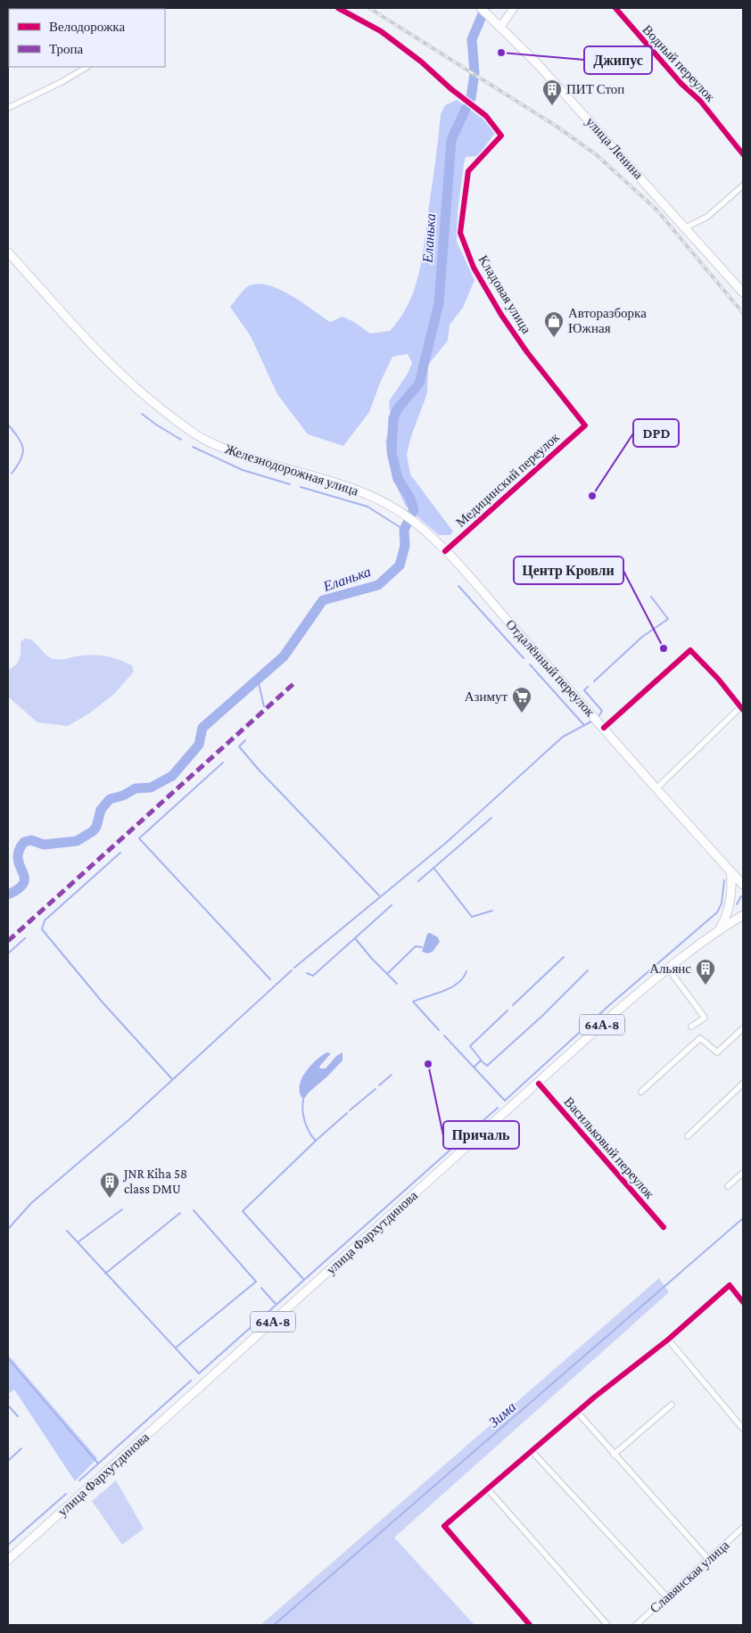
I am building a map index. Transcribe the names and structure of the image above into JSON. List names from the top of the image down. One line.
{"streets":{"main road":["улица Ленина","Железнодорожная улица","Отдалённый переулок","64А-8","улица Фархутдинова"],"street":["Водный переулок","Кладовая улица","Медицинский переулок","Васильковый переулок","Славянская улица"]},"crossings":[["Кладовая улица","Медицинский переулок"],["Железнодорожная улица","Медицинский переулок"],["Железнодорожная улица","Отдалённый переулок"],["Медицинский переулок","Отдалённый переулок"],["Васильковый переулок","улица Фархутдинова"]],"water":["Еланька","Зима"],"places":{"other":["Джипус","DPD","Центр Кровли","Причаль"],"building":["ПИТ Стоп","Альянс","JNR Kiha 58 class DMU"],"shop":["Авторазборка Южная"],"supermarket":["Азимут"]},"legend":["Велодорожка","Тропа"]}
